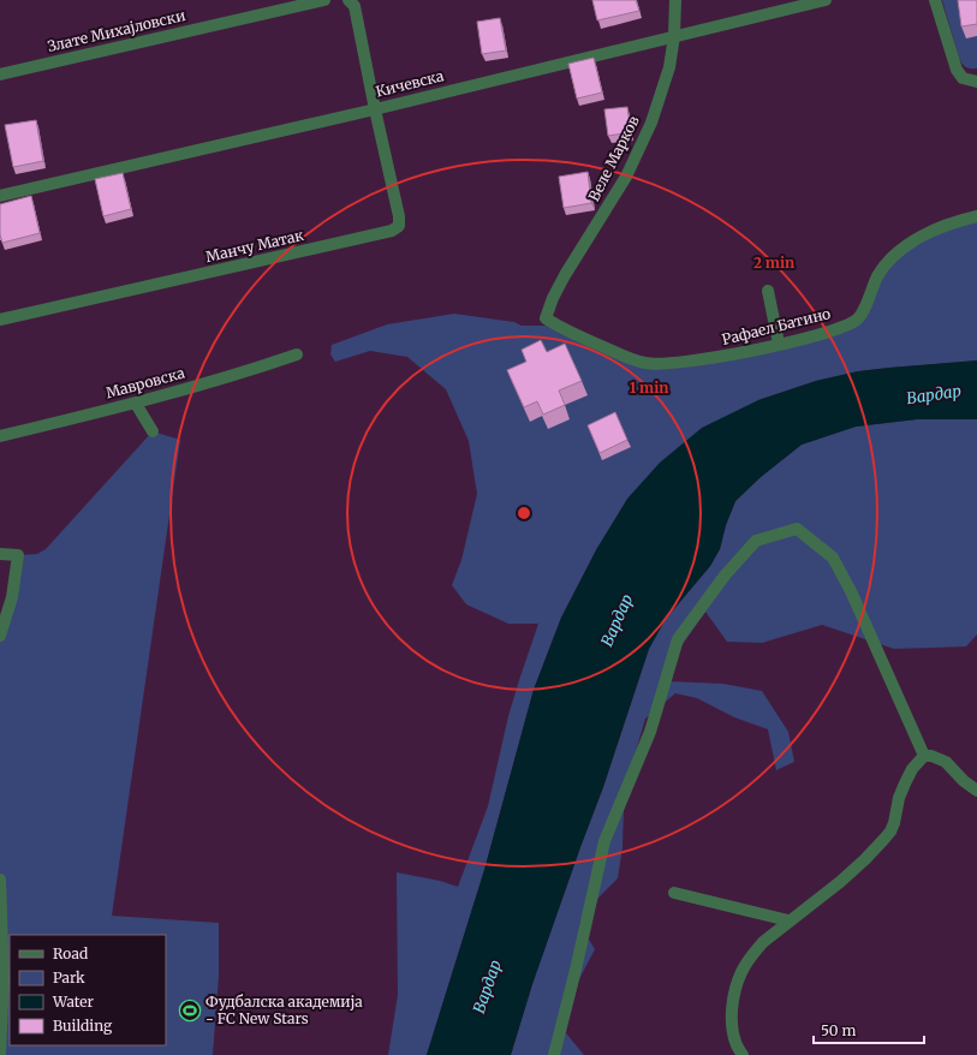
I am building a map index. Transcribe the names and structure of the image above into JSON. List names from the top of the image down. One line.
{"streets":{"street":["Злате Михајловски","Кичевска","Веле Марков","Манчу Матак","Рафаел Батино","Мавровска"]},"crossings":[["Кичевска","Веле Марков"],["Кичевска","Манчу Матак"],["Веле Марков","Рафаел Батино"]],"water":["Вардар"],"places":{"sports":["Фудбалска академија - FC New Stars"]},"legend":["Road","Park","Water","Building"],"scale_bar":"50 m","rings":["2 min","1 min"]}
